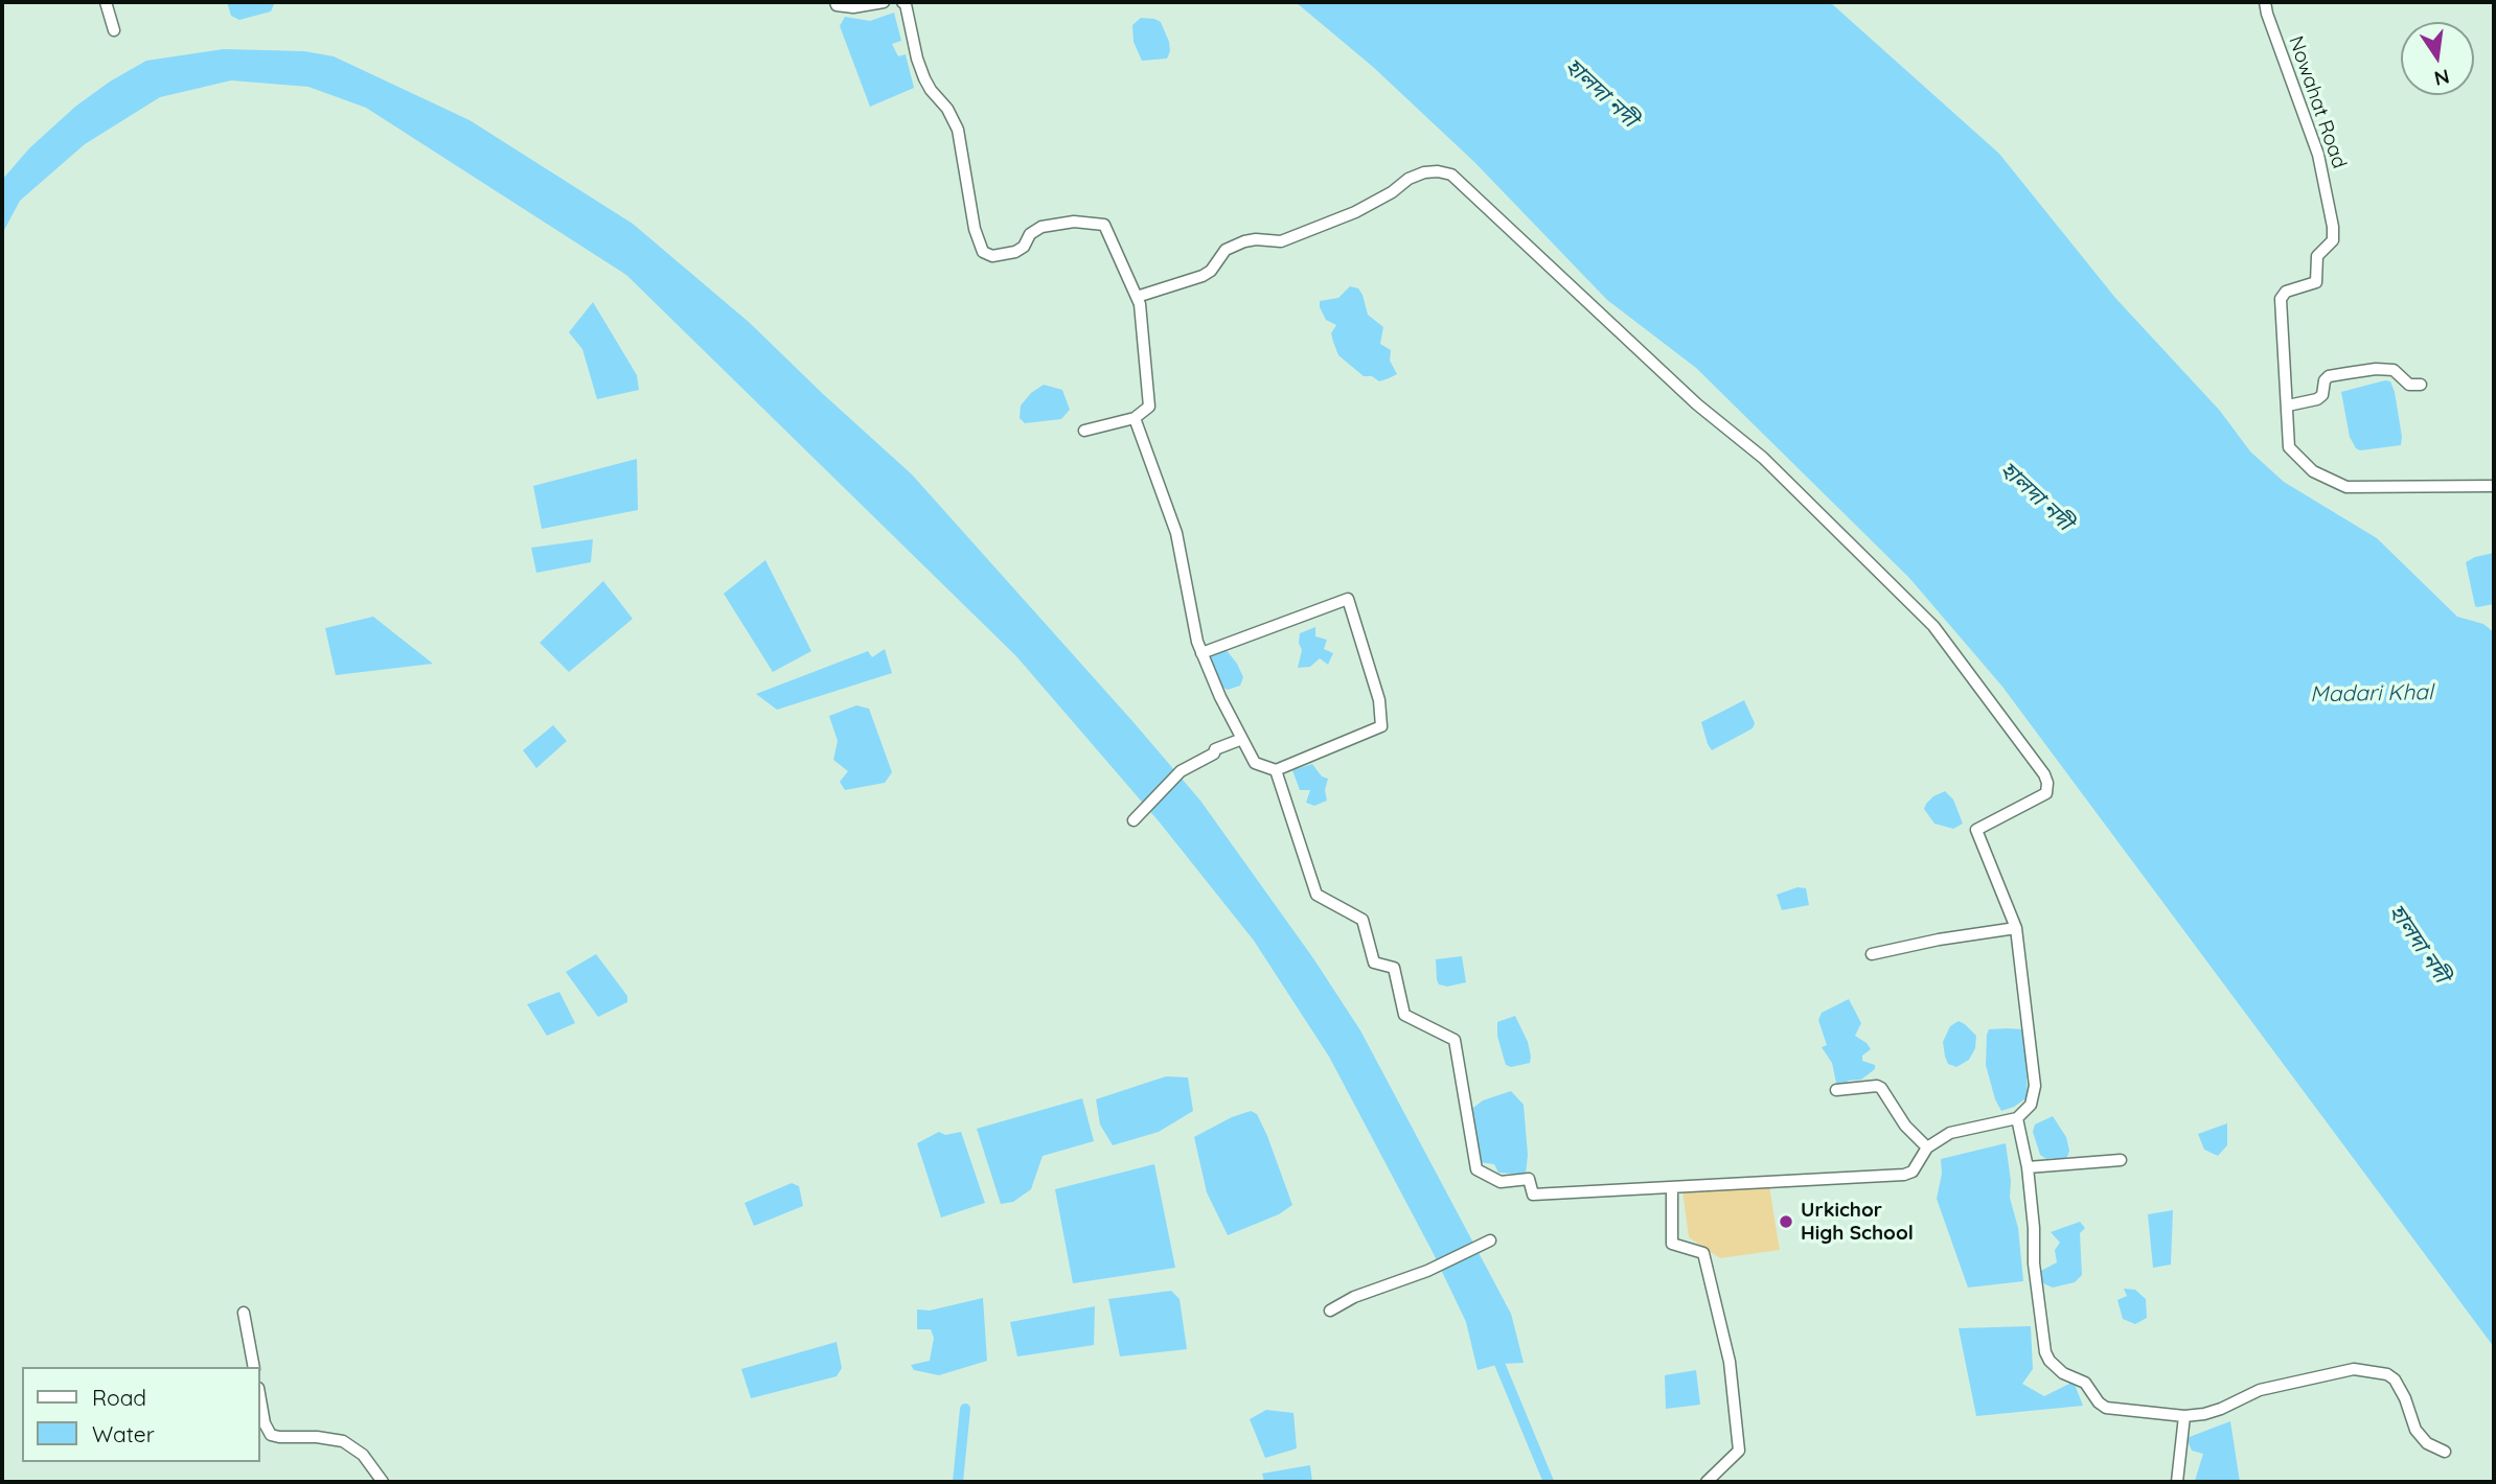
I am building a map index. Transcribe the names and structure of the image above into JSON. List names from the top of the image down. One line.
{"streets":{"street":["Nowahat Road"]},"water":["হালদা নদী","Madari Khal"],"places":["Urkichor High School"],"legend":["Road","Water"],"north":"bottom"}
